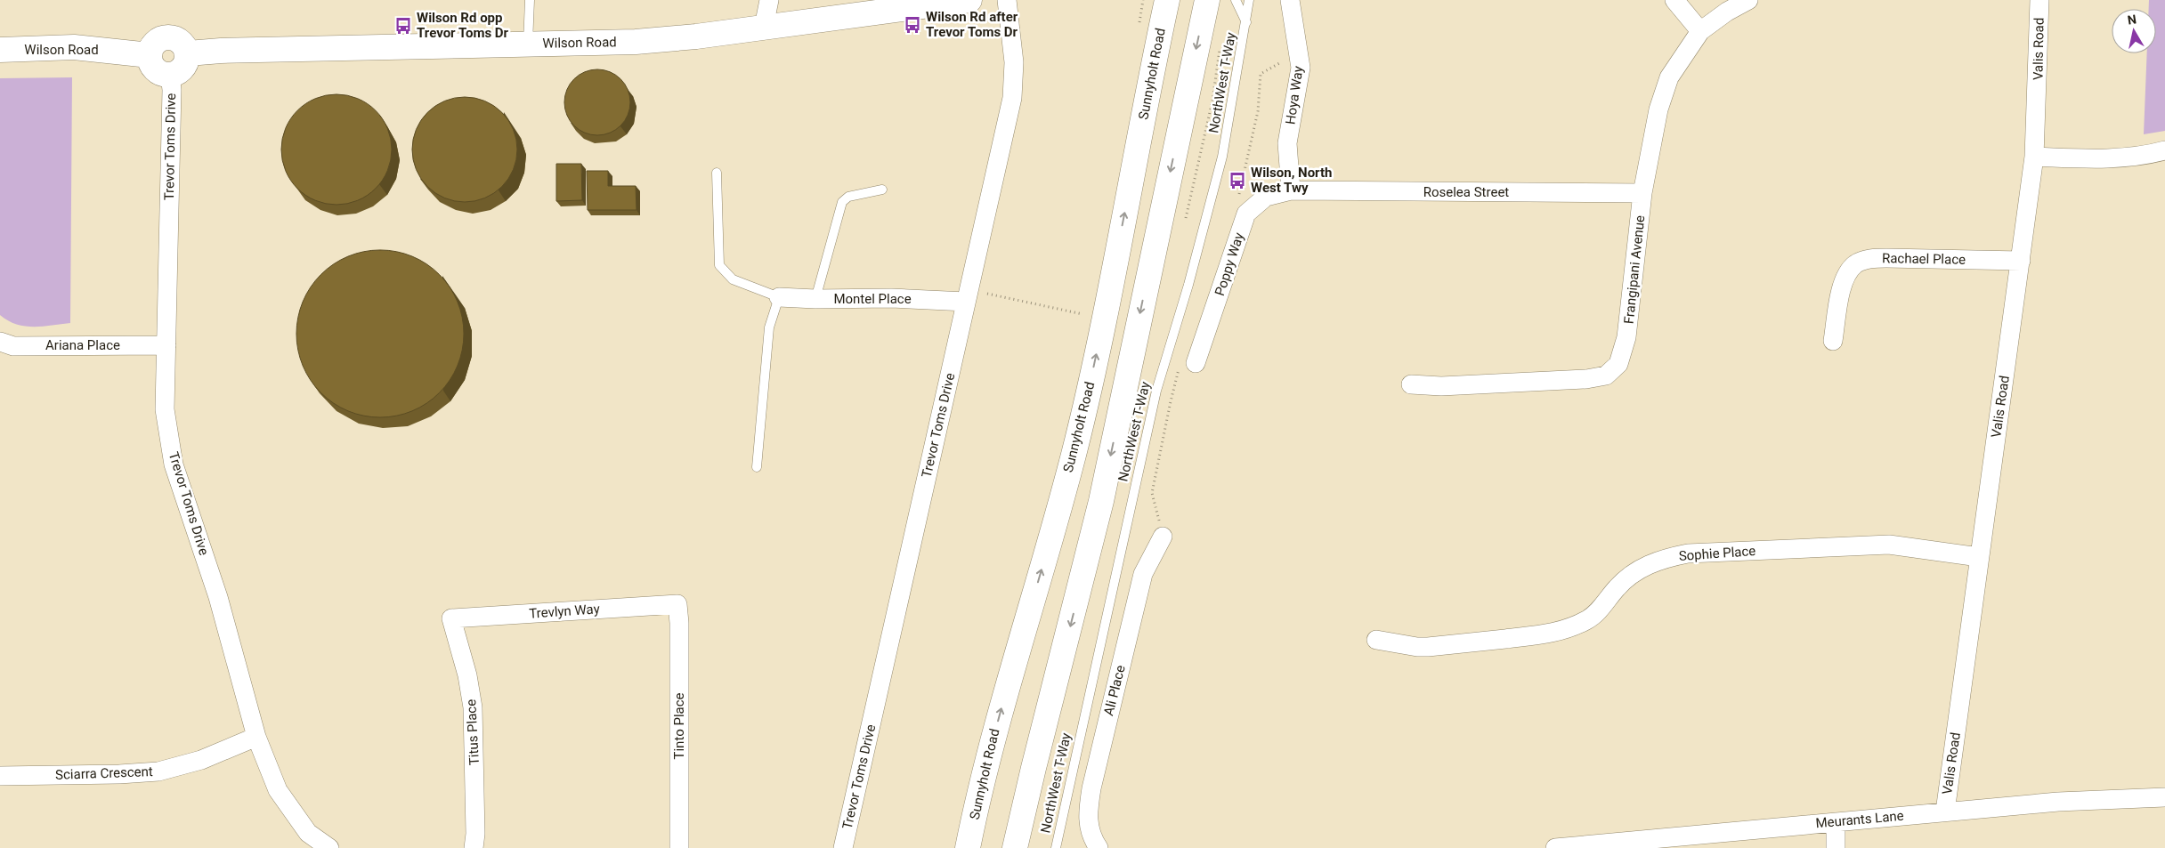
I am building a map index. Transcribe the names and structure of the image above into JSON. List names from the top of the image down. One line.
{"streets":{"main road":["Wilson Road","Sunnyholt Road"],"street":["Valis Road","Hoya Way","Trevor Toms Drive","Roselea Street","Rachael Place","Poppy Way","Frangipani Avenue","Montel Place","Ariana Place","Sophie Place","Trevlyn Way","Ali Place","Tinto Place","Titus Place","Sciarra Crescent","Meurants Lane"],"lane":["NorthWest T-Way"]},"crossings":[["Wilson Road","Trevor Toms Drive"],["Valis Road","Rachael Place"],["Valis Road","Sophie Place"],["Valis Road","Meurants Lane"],["Hoya Way","Roselea Street"],["Hoya Way","Poppy Way"],["Trevor Toms Drive","Montel Place"],["Trevor Toms Drive","Ariana Place"],["Trevor Toms Drive","Sciarra Crescent"],["Roselea Street","Poppy Way"],["Roselea Street","Frangipani Avenue"],["Trevlyn Way","Tinto Place"],["Trevlyn Way","Titus Place"]],"places":{"bus stop":["Wilson Rd after Trevor Toms Dr","Wilson Rd opp Trevor Toms Dr","Wilson, North West Twy"]},"north":"top"}
